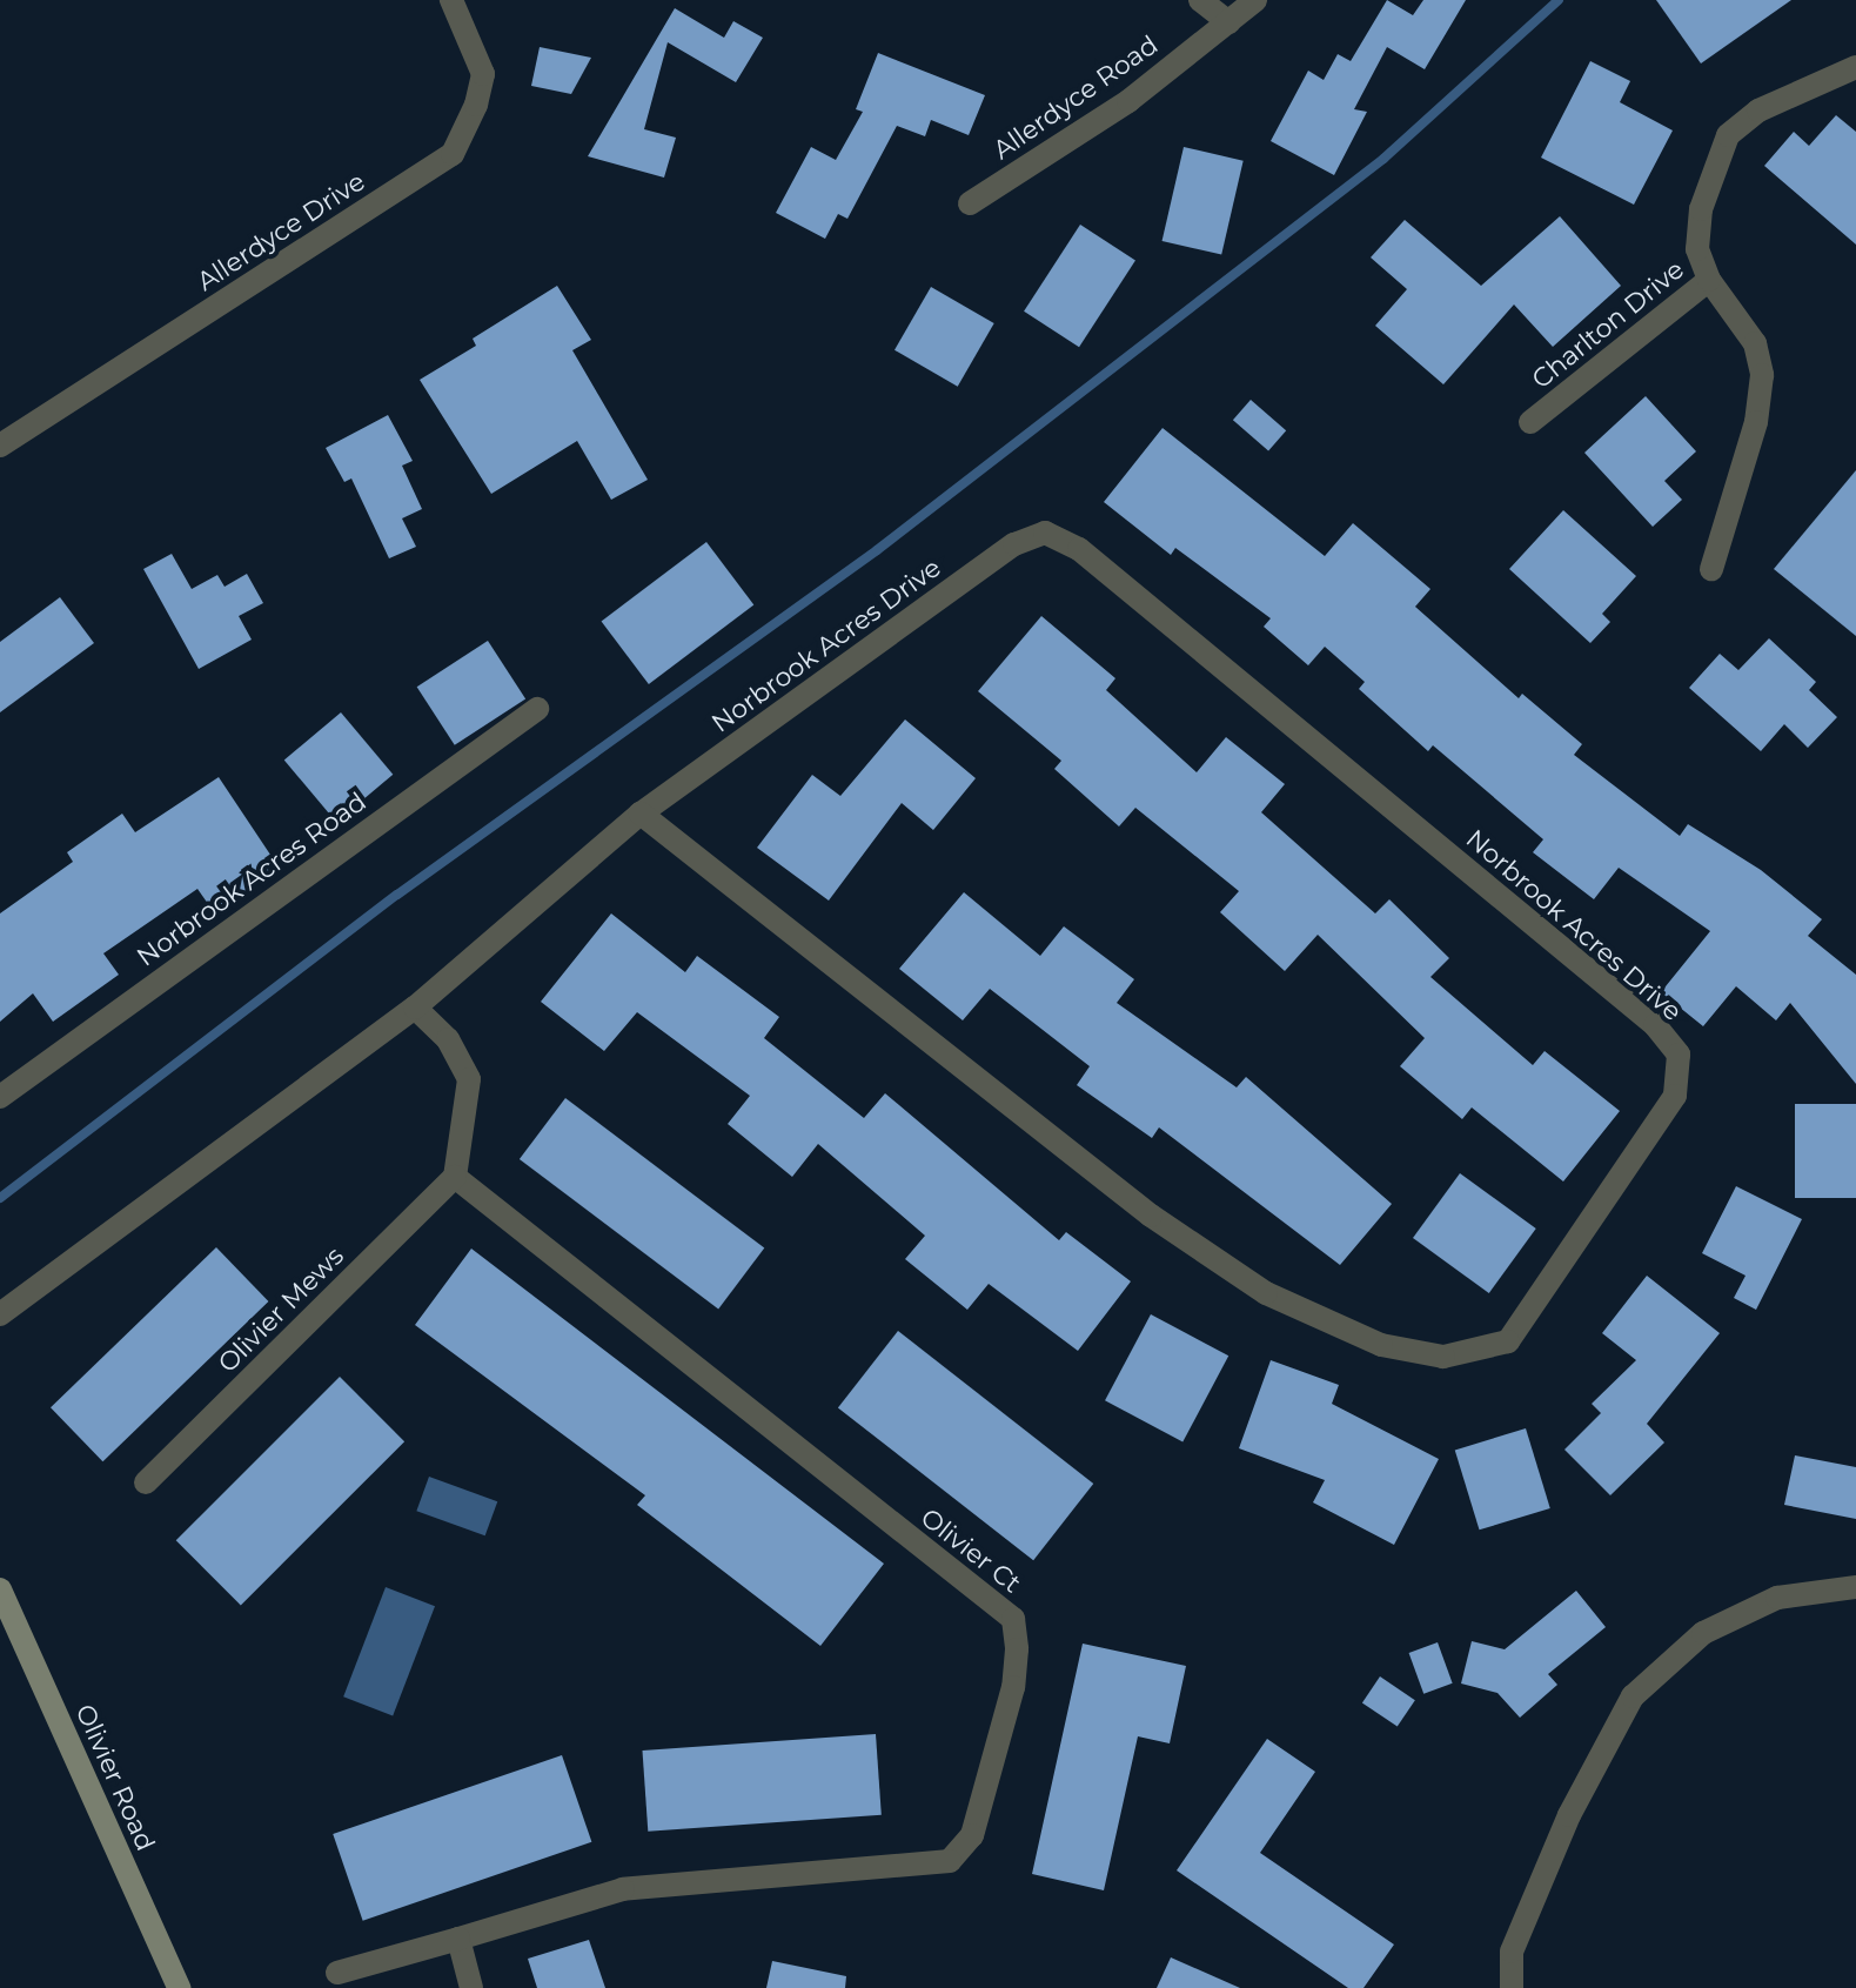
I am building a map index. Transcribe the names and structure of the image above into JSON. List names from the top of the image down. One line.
{"streets":{"main road":["Olivier Road"],"street":["Allerdyce Road","Allerdyce Drive","Charlton Drive","Norbrook Acres Drive","Norbrook Acres Road","Olivier Mews","Olivier Ct"]},"crossings":[["Olivier Mews","Olivier Ct"]]}
